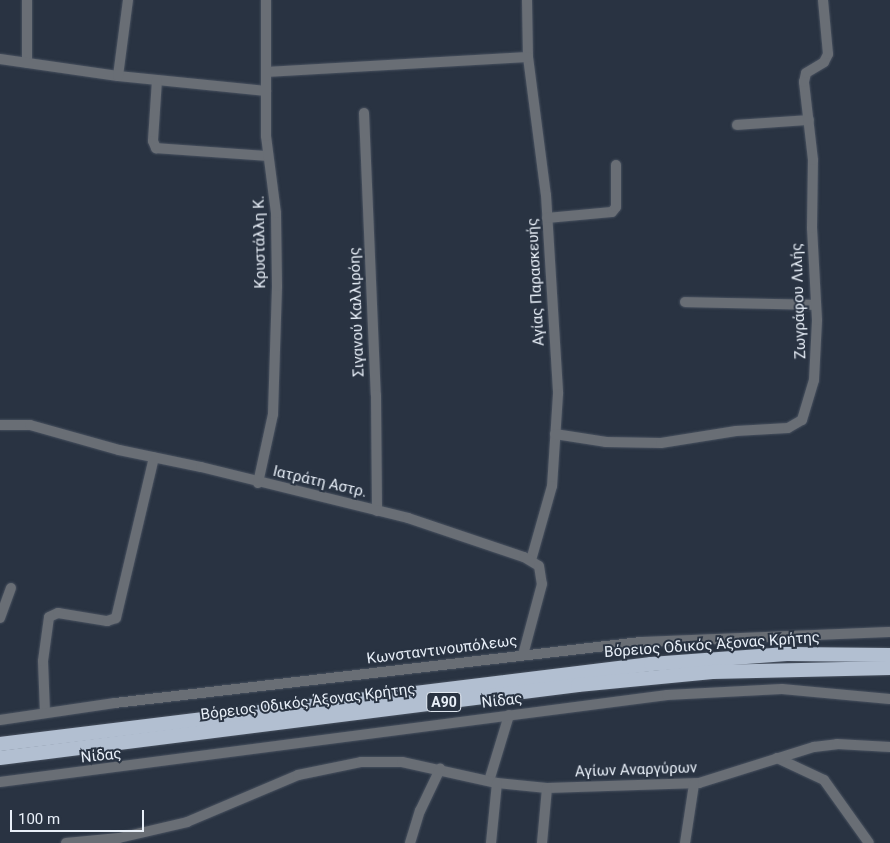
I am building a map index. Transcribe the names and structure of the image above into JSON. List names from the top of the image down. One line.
{"streets":{"highway":["Βόρειος Οδικός Άξονας Κρήτης","Α90"],"street":["Κρυστάλλη Κ.","Αγίας Παρασκευής","Ζωγράφου Λιλής","Σιγανού Καλλιρόης","Ιατράτη Αστρ.","Κωνσταντινουπόλεως","Νίδας","Αγίων Αναργύρων"]},"crossings":[["Κρυστάλλη Κ.","Ιατράτη Αστρ."],["Αγίας Παρασκευής","Ζωγράφου Λιλής"],["Αγίας Παρασκευής","Ιατράτη Αστρ."],["Σιγανού Καλλιρόης","Ιατράτη Αστρ."]],"scale_bar":"100 m"}
